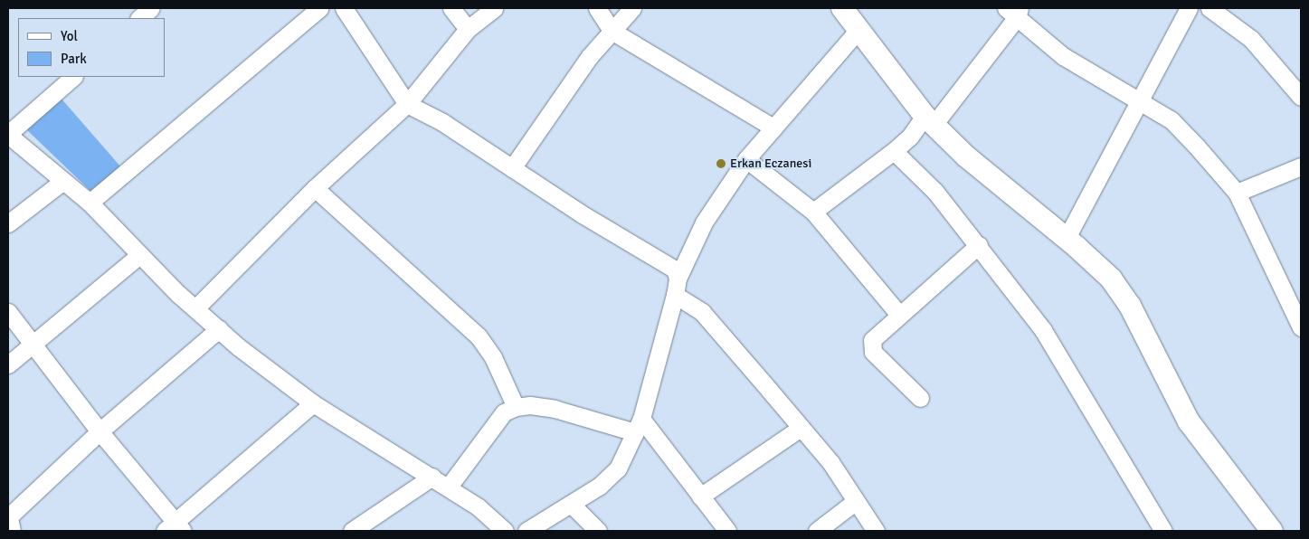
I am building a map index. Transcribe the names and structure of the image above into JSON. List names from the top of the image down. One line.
{"places":["Erkan Eczanesi"],"legend":["Yol","Park"]}
